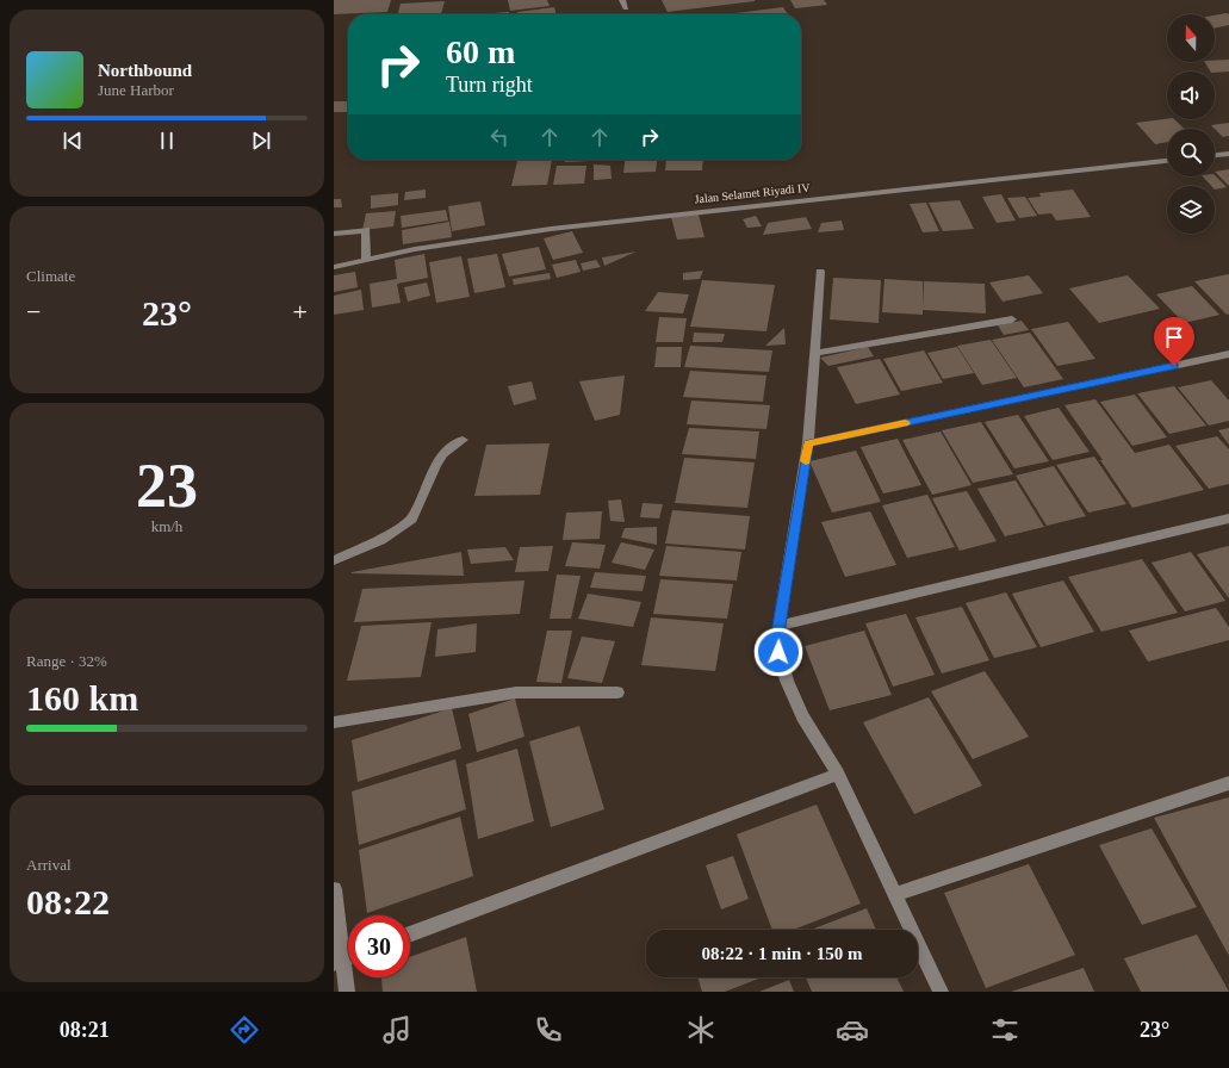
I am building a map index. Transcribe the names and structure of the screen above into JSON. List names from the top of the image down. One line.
{"streets":{"street":["Jalan Selamet Riyadi IV"]},"north":"top","page":{"turn":["60 m","Turn right"],"song":["Northbound","June Harbor"],"tile":["Climate",["23","km/h"],["Range · 32%","160 km"],["Arrival","08:22"]],"heat":["−","23°","+"],"limit":"30","trip":"08:22 · 1 min · 150 m","tabs":["08:21","23°"]}}
